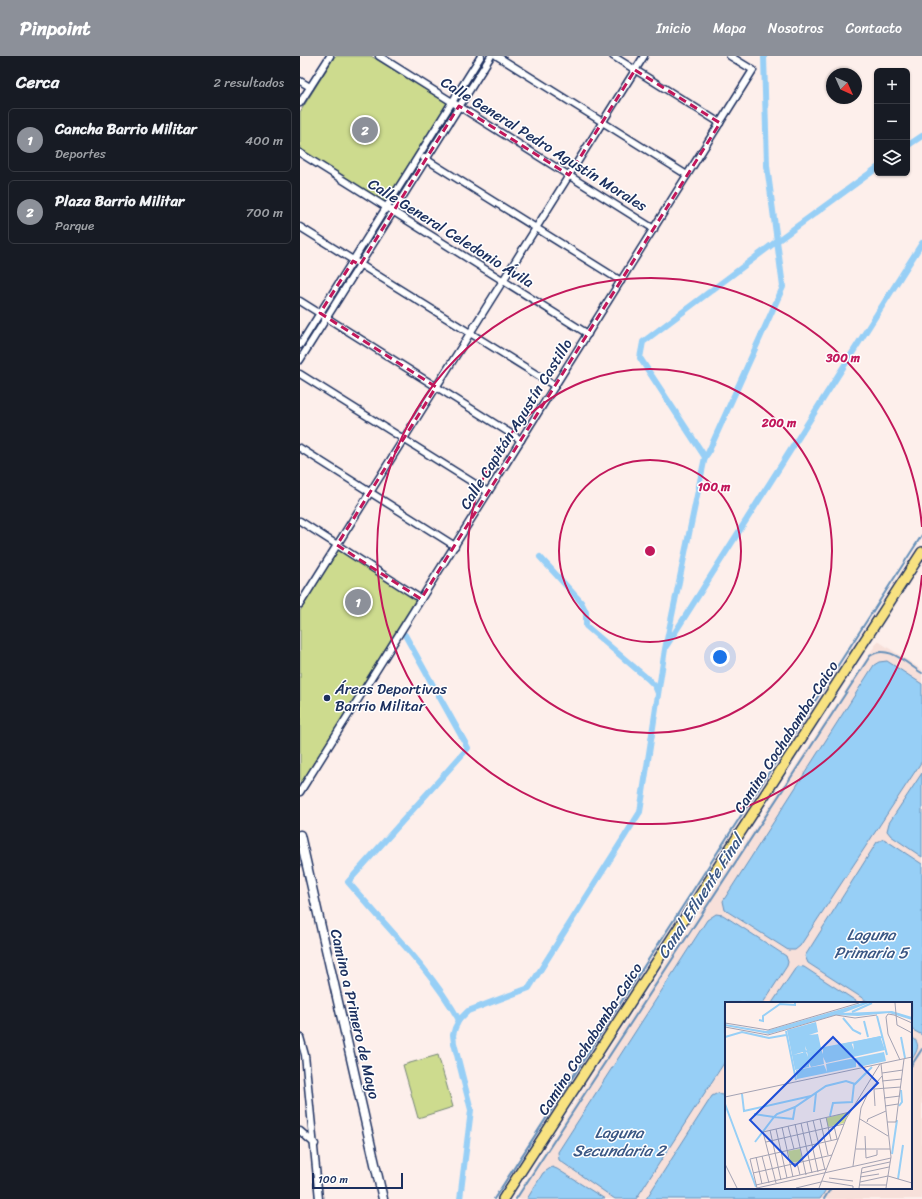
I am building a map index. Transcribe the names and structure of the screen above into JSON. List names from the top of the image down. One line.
{"streets":{"main road":["Camino Cochabamba-Caico","Camino a Primero de Mayo"],"street":["Calle General Pedro Agustín Morales","Calle General Celedonio Ávila","Calle Capitán Agustín Castillo"]},"crossings":[["Calle General Pedro Agustín Morales","Calle Capitán Agustín Castillo"],["Calle General Celedonio Ávila","Calle Capitán Agustín Castillo"]],"water":["Canal Efluente Final","Laguna Primaria 5","Laguna Secundaria 2"],"places":["Áreas Deportivas Barrio Militar"],"scale_bar":"100 m","north":"bottom right","page":{"header":"Pinpoint","nav":["Inicio","Mapa","Nosotros","Contacto"],"heading":["Cerca","2 resultados"],"map_buttons":["+","−"],"list":[{"mark":"1","name":"Cancha Barrio Militar","note":"Deportes","value":"400 m"},{"mark":"2","name":"Plaza Barrio Militar","note":"Parque","value":"700 m"}],"pins":["2","1"],"scale":"100 m"},"rings":["300 m","200 m","100 m"]}
